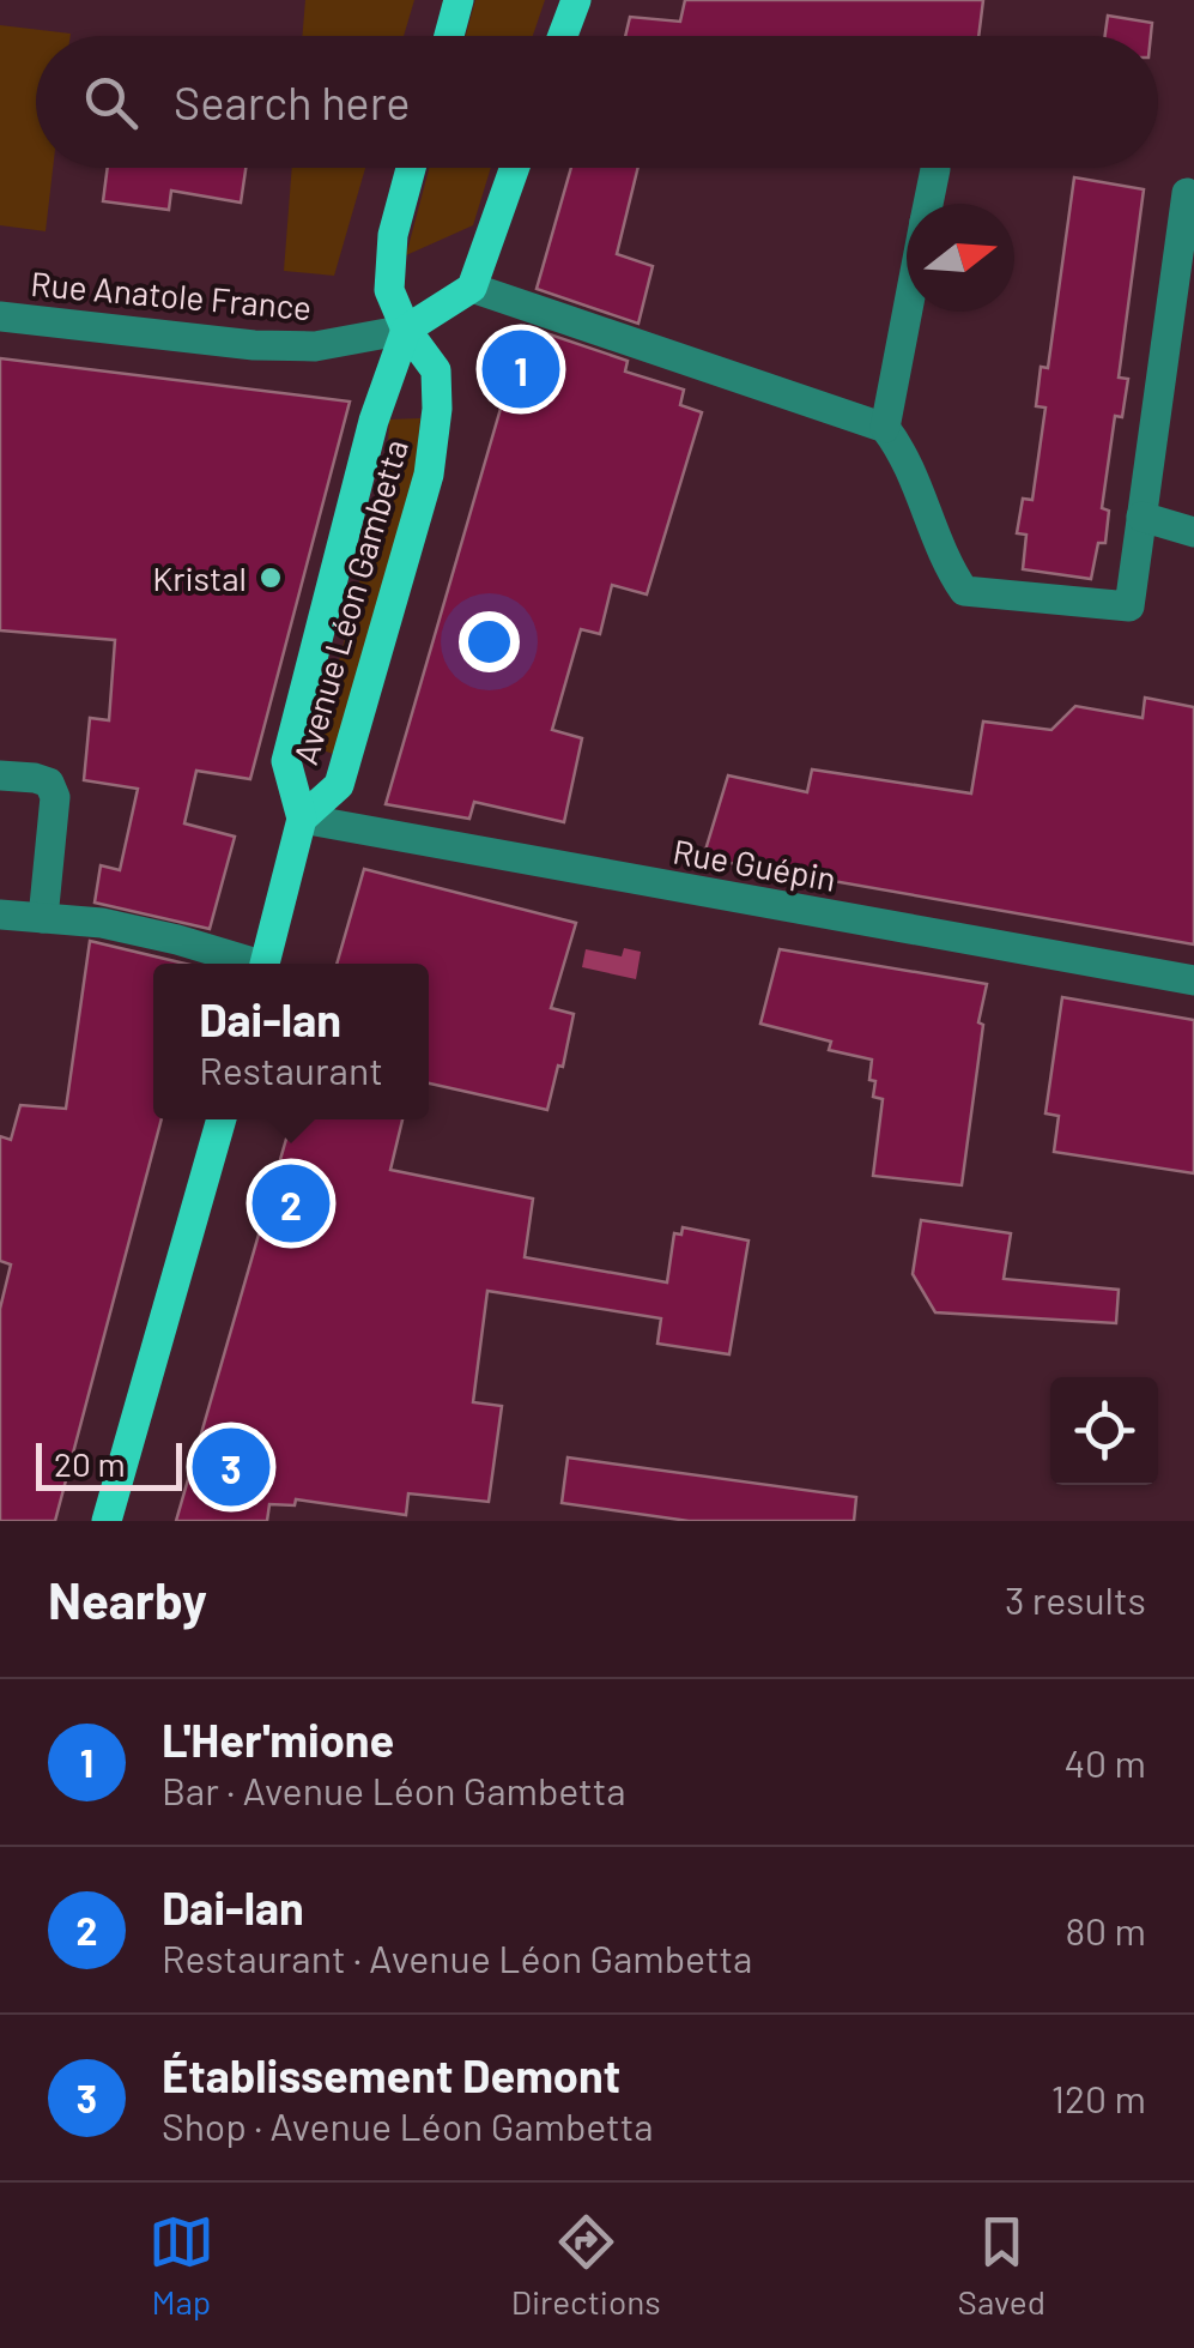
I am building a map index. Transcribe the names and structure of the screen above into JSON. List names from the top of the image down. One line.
{"streets":{"main road":["Avenue Léon Gambetta"],"street":["Rue Anatole France","Rue Guépin"]},"crossings":[["Rue Anatole France","Avenue Léon Gambetta"],["Avenue Léon Gambetta","Rue Guépin"]],"places":["Kristal"],"scale_bar":"20 m","north":"right","page":{"search":"Search here","pins":["1","2","3"],"popup":["Dai-lan","Restaurant"],"scale":"20 m","heading":["Nearby","3 results"],"list":[{"mark":"1","name":"L'Her'mione","note":"Bar · Avenue Léon Gambetta","value":"40 m"},{"mark":"2","name":"Dai-lan","note":"Restaurant · Avenue Léon Gambetta","value":"80 m"},{"mark":"3","name":"Établissement Demont","note":"Shop · Avenue Léon Gambetta","value":"120 m"}],"nav":["Map","Directions","Saved"]}}
